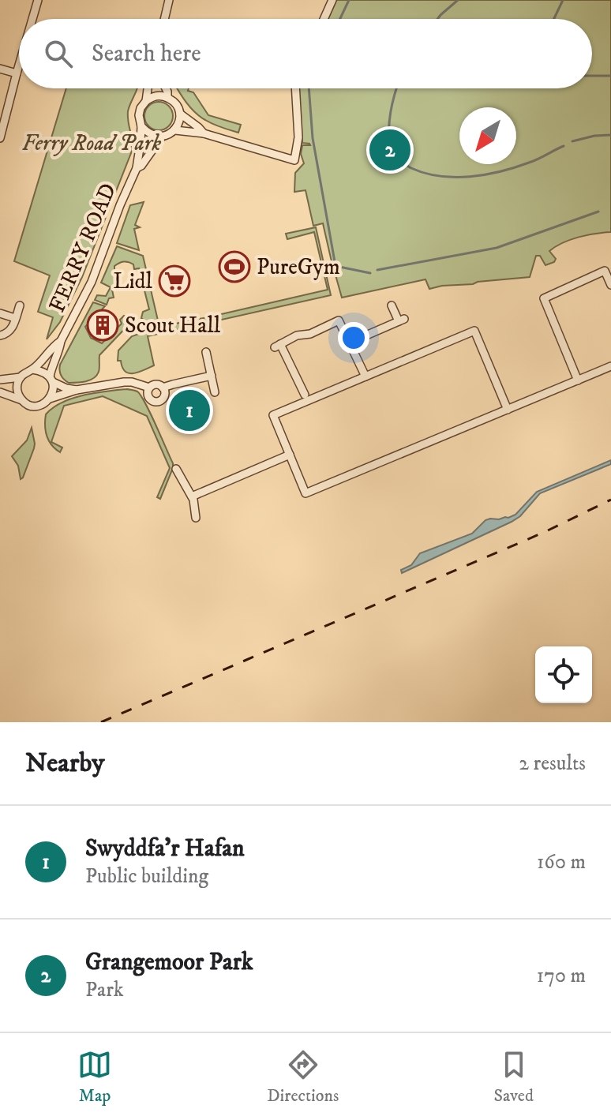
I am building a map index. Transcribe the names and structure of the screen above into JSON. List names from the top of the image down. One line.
{"streets":{"street":["FERRY ROAD"]},"parks":["Ferry Road Park"],"places":{"sports":["PureGym"],"supermarket":["Lidl"],"building":["Scout Hall"]},"north":"bottom left","page":{"search":"Search here","pins":["2","1"],"heading":["Nearby","2 results"],"list":[{"mark":"1","name":"Swyddfa’r Hafan","note":"Public building","value":"160 m"},{"mark":"2","name":"Grangemoor Park","note":"Park","value":"170 m"}],"nav":["Map","Directions","Saved"]}}
